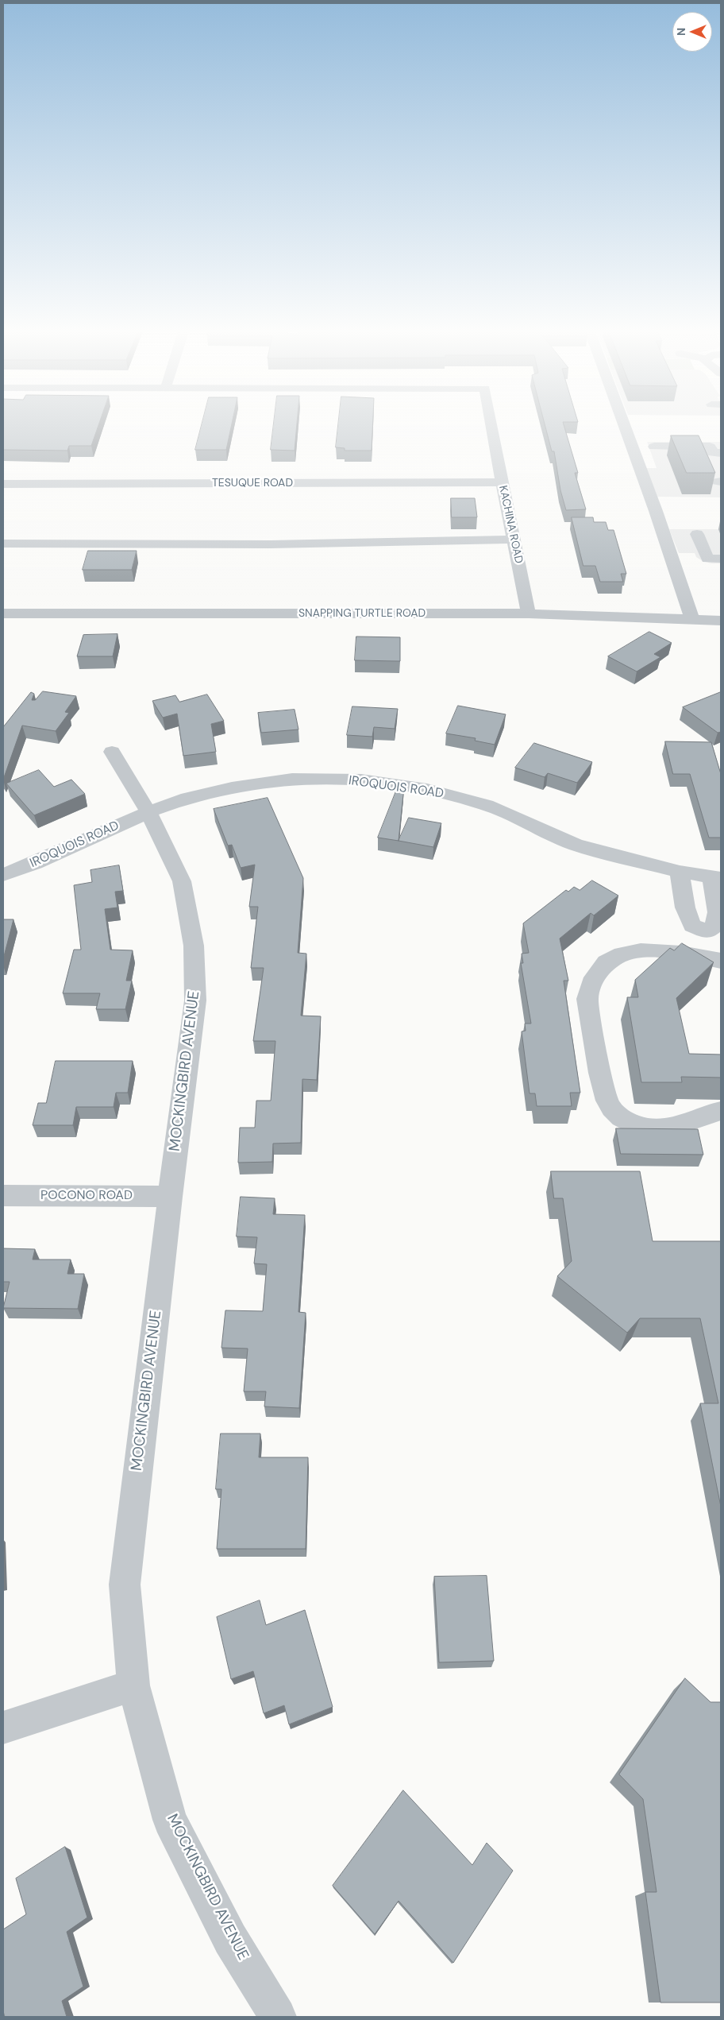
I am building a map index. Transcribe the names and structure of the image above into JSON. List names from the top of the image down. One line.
{"streets":{"street":["TESUQUE ROAD","KACHINA ROAD","SNAPPING TURTLE ROAD","IROQUOIS ROAD","MOCKINGBIRD AVENUE","POCONO ROAD"]},"crossings":[["TESUQUE ROAD","KACHINA ROAD"],["KACHINA ROAD","SNAPPING TURTLE ROAD"],["IROQUOIS ROAD","MOCKINGBIRD AVENUE"],["MOCKINGBIRD AVENUE","POCONO ROAD"]],"north":"left"}
